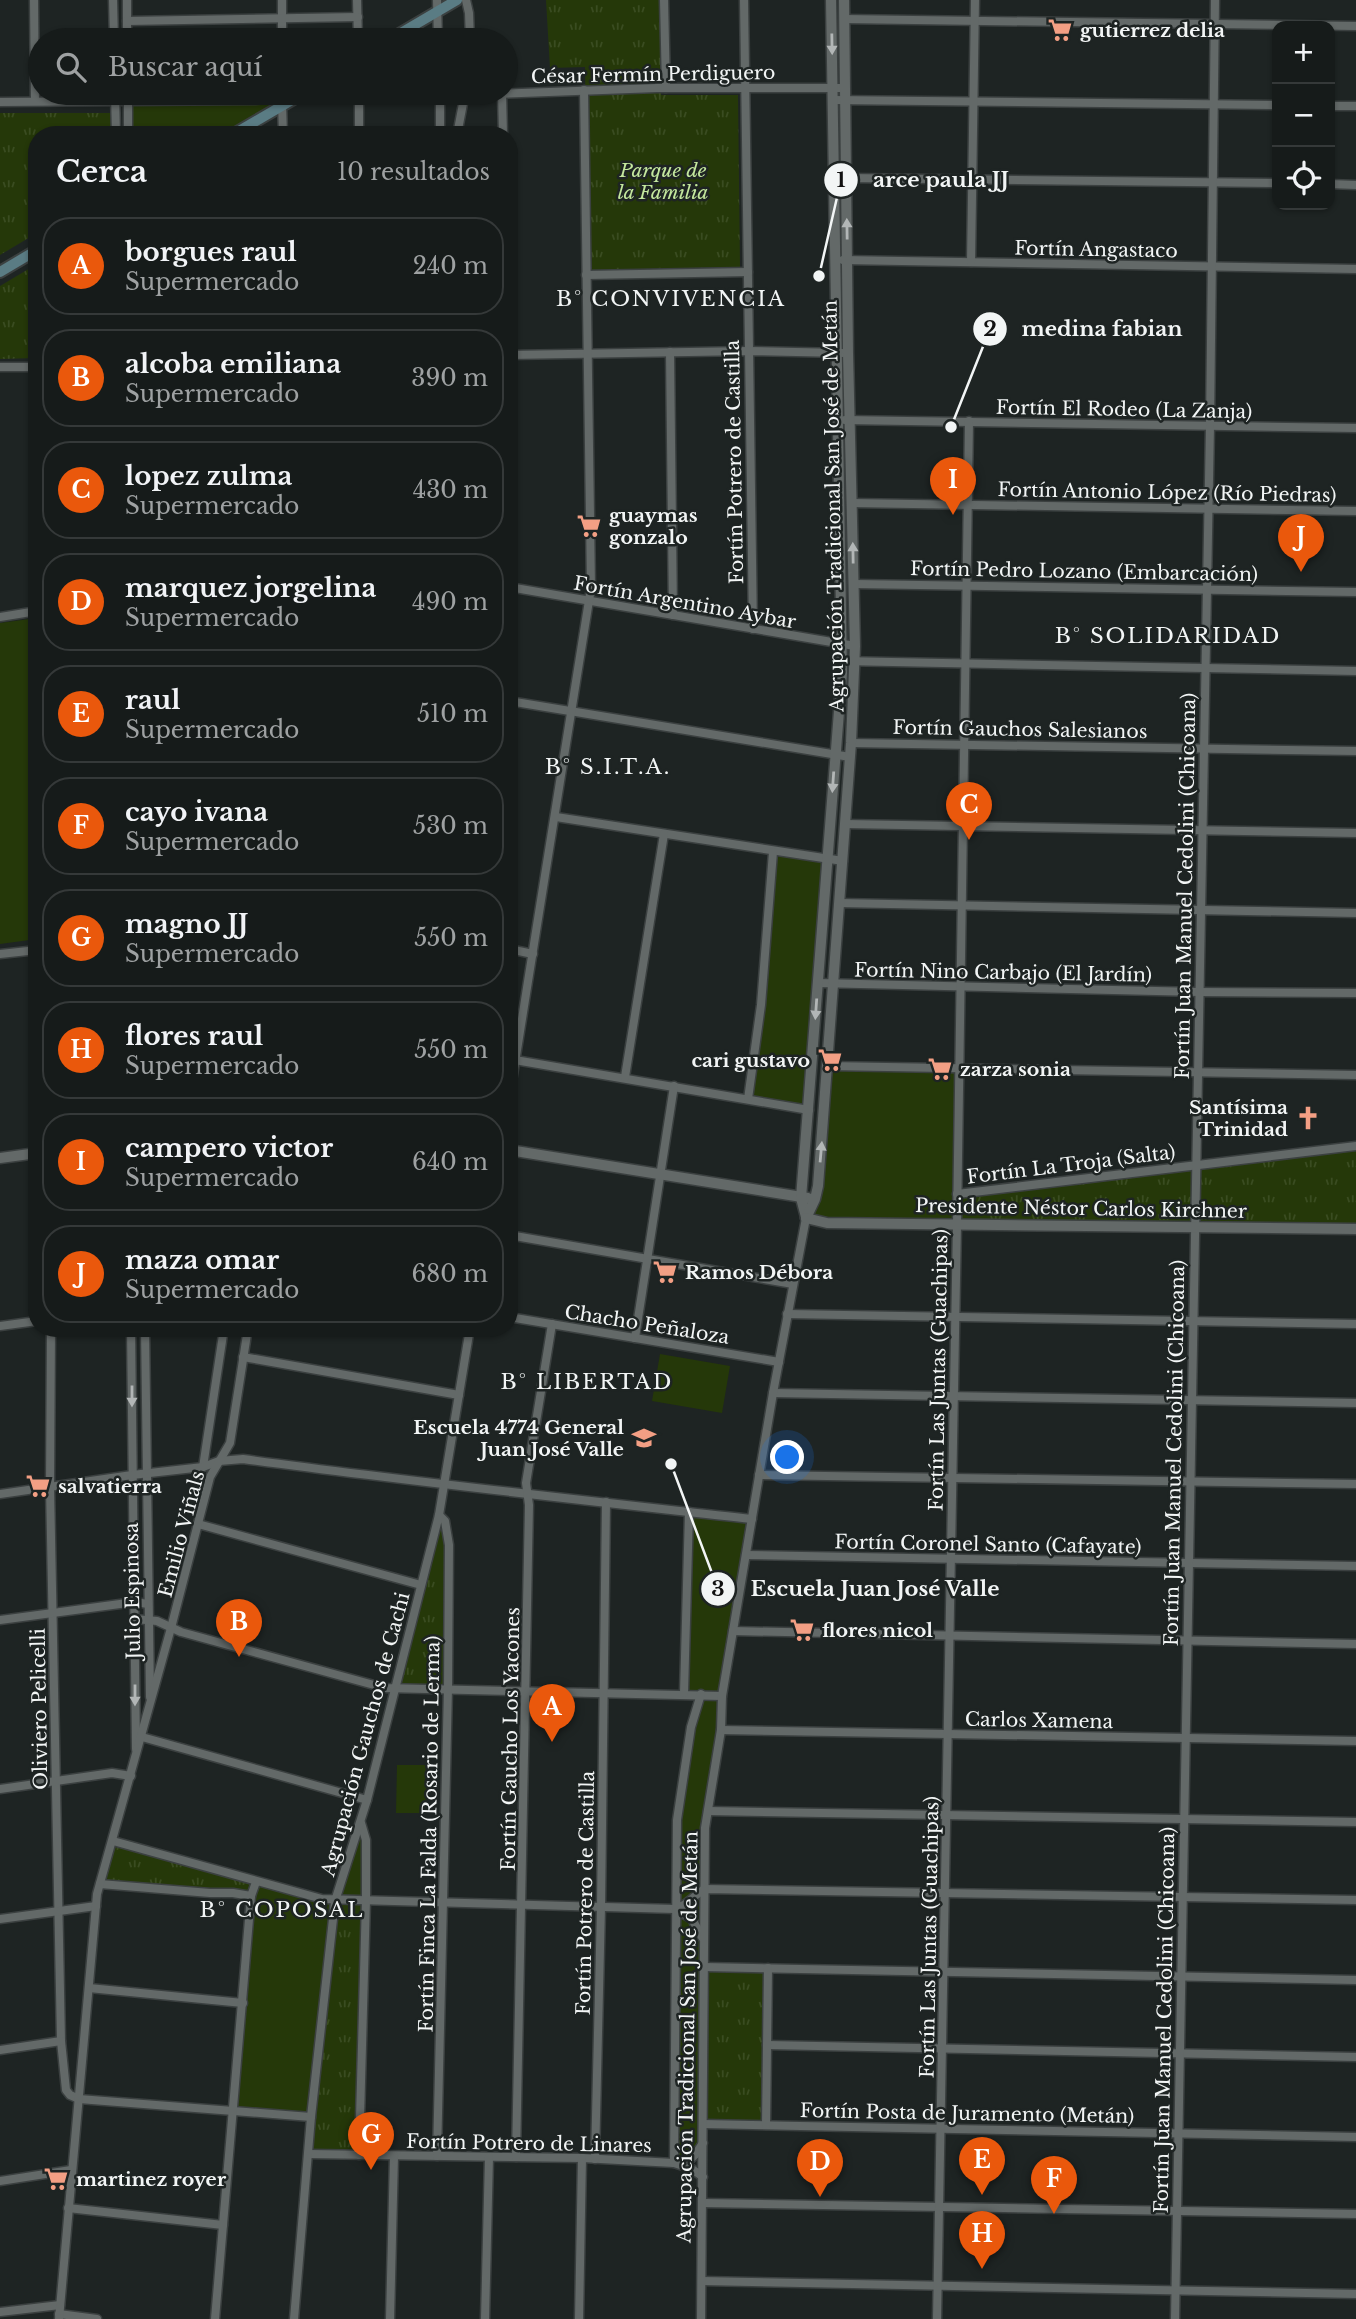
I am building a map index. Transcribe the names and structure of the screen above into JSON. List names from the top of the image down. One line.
{"streets":{"street":["César Fermín Perdiguero","Fortín Angastaco","Fortín El Rodeo (La Zanja)","Fortín Potrero de Castilla","Fortín Antonio López (Río Piedras)","Agrupación Tradicional San José de Metán","Fortín Pedro Lozano (Embarcación)","Fortín Argentino Aybar","Fortín Gauchos Salesianos","Fortín Juan Manuel Cedolini (Chicoana)","Fortín Nino Carbajo (El Jardín)","Fortín La Troja (Salta)","Presidente Néstor Carlos Kirchner","Chacho Peñaloza","Fortín Las Juntas (Guachipas)","Emilio Viñals","Fortín Coronel Santo (Cafayate)","Julio Espinosa","Oliviero Pelicelli","Carlos Xamena","Agrupación Gauchos de Cachi","Fortín Gaucho Los Yacones","Fortín Finca La Falda (Rosario de Lerma)","Fortín Posta de Juramento (Metán)","Fortín Potrero de Linares"]},"crossings":[["César Fermín Perdiguero","Fortín Potrero de Castilla"],["César Fermín Perdiguero","Agrupación Tradicional San José de Metán"],["Fortín Angastaco","Agrupación Tradicional San José de Metán"],["Fortín Angastaco","Fortín Juan Manuel Cedolini (Chicoana)"],["Fortín El Rodeo (La Zanja)","Agrupación Tradicional San José de Metán"],["Fortín El Rodeo (La Zanja)","Fortín Juan Manuel Cedolini (Chicoana)"],["Fortín El Rodeo (La Zanja)","Fortín Las Juntas (Guachipas)"],["Fortín Potrero de Castilla","Fortín Argentino Aybar"],["Fortín Potrero de Castilla","Fortín Potrero de Linares"],["Fortín Antonio López (Río Piedras)","Agrupación Tradicional San José de Metán"],["Fortín Antonio López (Río Piedras)","Fortín Juan Manuel Cedolini (Chicoana)"],["Fortín Antonio López (Río Piedras)","Fortín Las Juntas (Guachipas)"],["Agrupación Tradicional San José de Metán","Fortín Pedro Lozano (Embarcación)"],["Agrupación Tradicional San José de Metán","Fortín Argentino Aybar"],["Agrupación Tradicional San José de Metán","Fortín Gauchos Salesianos"],["Agrupación Tradicional San José de Metán","Fortín Nino Carbajo (El Jardín)"],["Agrupación Tradicional San José de Metán","Presidente Néstor Carlos Kirchner"],["Agrupación Tradicional San José de Metán","Chacho Peñaloza"],["Agrupación Tradicional San José de Metán","Fortín Coronel Santo (Cafayate)"],["Agrupación Tradicional San José de Metán","Carlos Xamena"],["Agrupación Tradicional San José de Metán","Fortín Posta de Juramento (Metán)"],["Agrupación Tradicional San José de Metán","Fortín Potrero de Linares"],["Fortín Pedro Lozano (Embarcación)","Fortín Juan Manuel Cedolini (Chicoana)"],["Fortín Pedro Lozano (Embarcación)","Fortín Las Juntas (Guachipas)"],["Fortín Gauchos Salesianos","Fortín Juan Manuel Cedolini (Chicoana)"],["Fortín Gauchos Salesianos","Fortín Las Juntas (Guachipas)"],["Fortín Juan Manuel Cedolini (Chicoana)","Fortín Nino Carbajo (El Jardín)"],["Fortín Juan Manuel Cedolini (Chicoana)","Fortín La Troja (Salta)"],["Fortín Juan Manuel Cedolini (Chicoana)","Presidente Néstor Carlos Kirchner"],["Fortín Juan Manuel Cedolini (Chicoana)","Fortín Coronel Santo (Cafayate)"],["Fortín Juan Manuel Cedolini (Chicoana)","Carlos Xamena"],["Fortín Juan Manuel Cedolini (Chicoana)","Fortín Posta de Juramento (Metán)"],["Fortín Nino Carbajo (El Jardín)","Fortín Las Juntas (Guachipas)"],["Fortín La Troja (Salta)","Fortín Las Juntas (Guachipas)"],["Presidente Néstor Carlos Kirchner","Fortín Las Juntas (Guachipas)"],["Chacho Peñaloza","Fortín Gaucho Los Yacones"],["Fortín Las Juntas (Guachipas)","Fortín Coronel Santo (Cafayate)"],["Fortín Las Juntas (Guachipas)","Carlos Xamena"],["Fortín Las Juntas (Guachipas)","Fortín Posta de Juramento (Metán)"],["Emilio Viñals","Julio Espinosa"],["Agrupación Gauchos de Cachi","Fortín Finca La Falda (Rosario de Lerma)"],["Agrupación Gauchos de Cachi","Fortín Potrero de Linares"],["Fortín Gaucho Los Yacones","Fortín Potrero de Linares"],["Fortín Finca La Falda (Rosario de Lerma)","Fortín Potrero de Linares"]],"districts":["B° CONVIVENCIA","B° SOLIDARIDAD","B° S.I.T.A.","B° LIBERTAD","B° COPOSAL"],"parks":["Parque de la Familia"],"places":{"supermarket":["gutierrez delia","guaymas gonzalo","cari gustavo","zarza sonia","Ramos Débora","salvatierra","flores nicol","martinez royer"],"other":["arce paula JJ","medina fabian","Escuela Juan José Valle"],"church":["Santísima Trinidad"],"school or university":["Escuela 4774 General Juan José Valle"]},"page":{"map_buttons":["+","−"],"search":"Buscar aquí","heading":["Cerca","10 resultados"],"list":[{"mark":"A","name":"borgues raul","note":"Supermercado","value":"240 m"},{"mark":"B","name":"alcoba emiliana","note":"Supermercado","value":"390 m"},{"mark":"C","name":"lopez zulma","note":"Supermercado","value":"430 m"},{"mark":"D","name":"marquez jorgelina","note":"Supermercado","value":"490 m"},{"mark":"E","name":"raul","note":"Supermercado","value":"510 m"},{"mark":"F","name":"cayo ivana","note":"Supermercado","value":"530 m"},{"mark":"G","name":"magno JJ","note":"Supermercado","value":"550 m"},{"mark":"H","name":"flores raul","note":"Supermercado","value":"550 m"},{"mark":"I","name":"campero victor","note":"Supermercado","value":"640 m"},{"mark":"J","name":"maza omar","note":"Supermercado","value":"680 m"}],"pins":["I","J","C","B","A","G","E","D","F","H"]}}
